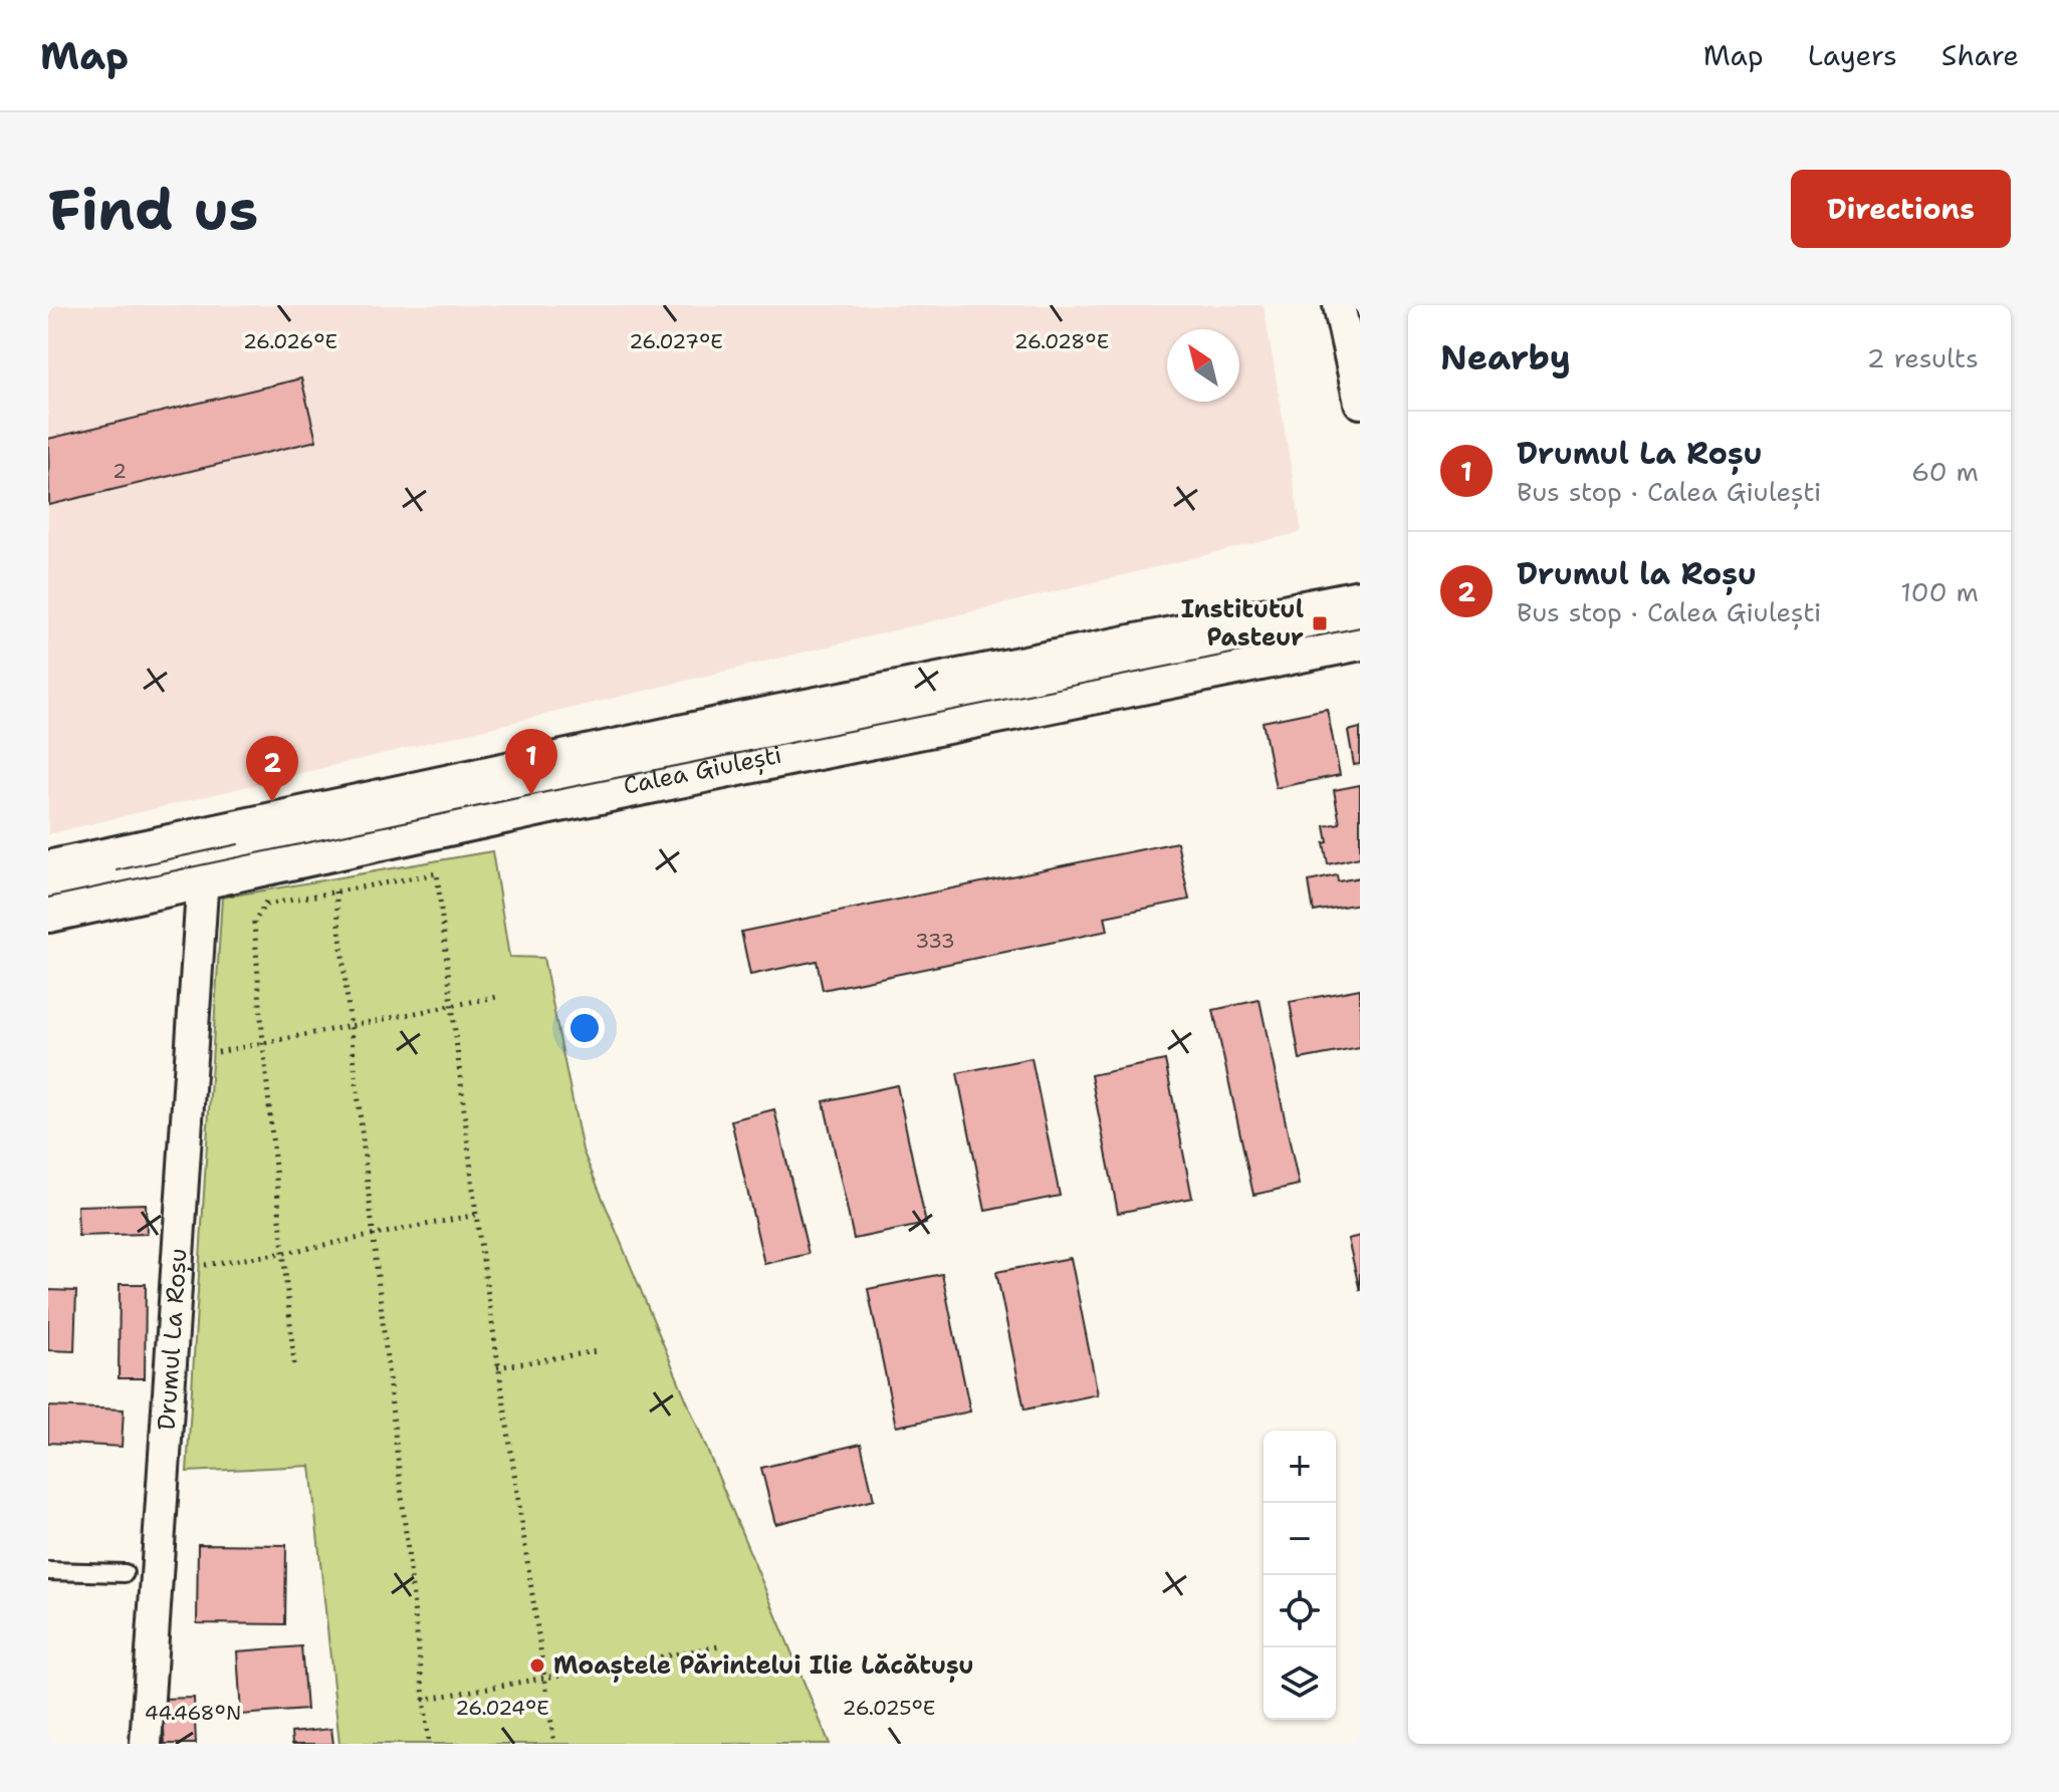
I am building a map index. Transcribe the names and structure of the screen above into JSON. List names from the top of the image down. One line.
{"streets":{"main road":["Calea Giulești"],"street":["Drumul La Roșu"]},"crossings":[["Calea Giulești","Drumul La Roșu"]],"places":{"transit":["Institutul Pasteur"],"other":["Moaștele Părintelui Ilie Lăcătușu"]},"house_numbers":["2","333"],"north":"top left","page":{"header":"Map","nav":["Map","Layers","Share"],"buttons":"Directions","title":"Find us","heading":["Nearby","2 results"],"list":[{"mark":"1","name":"Drumul La Roșu","note":"Bus stop · Calea Giulești","value":"60 m"},{"mark":"2","name":"Drumul la Roșu","note":"Bus stop · Calea Giulești","value":"100 m"}],"pins":["1","2"],"map_buttons":["+","−"]},"coordinates":["26.028°E","26.026°E","26.027°E","26.024°E","26.025°E","44.468°N"]}
